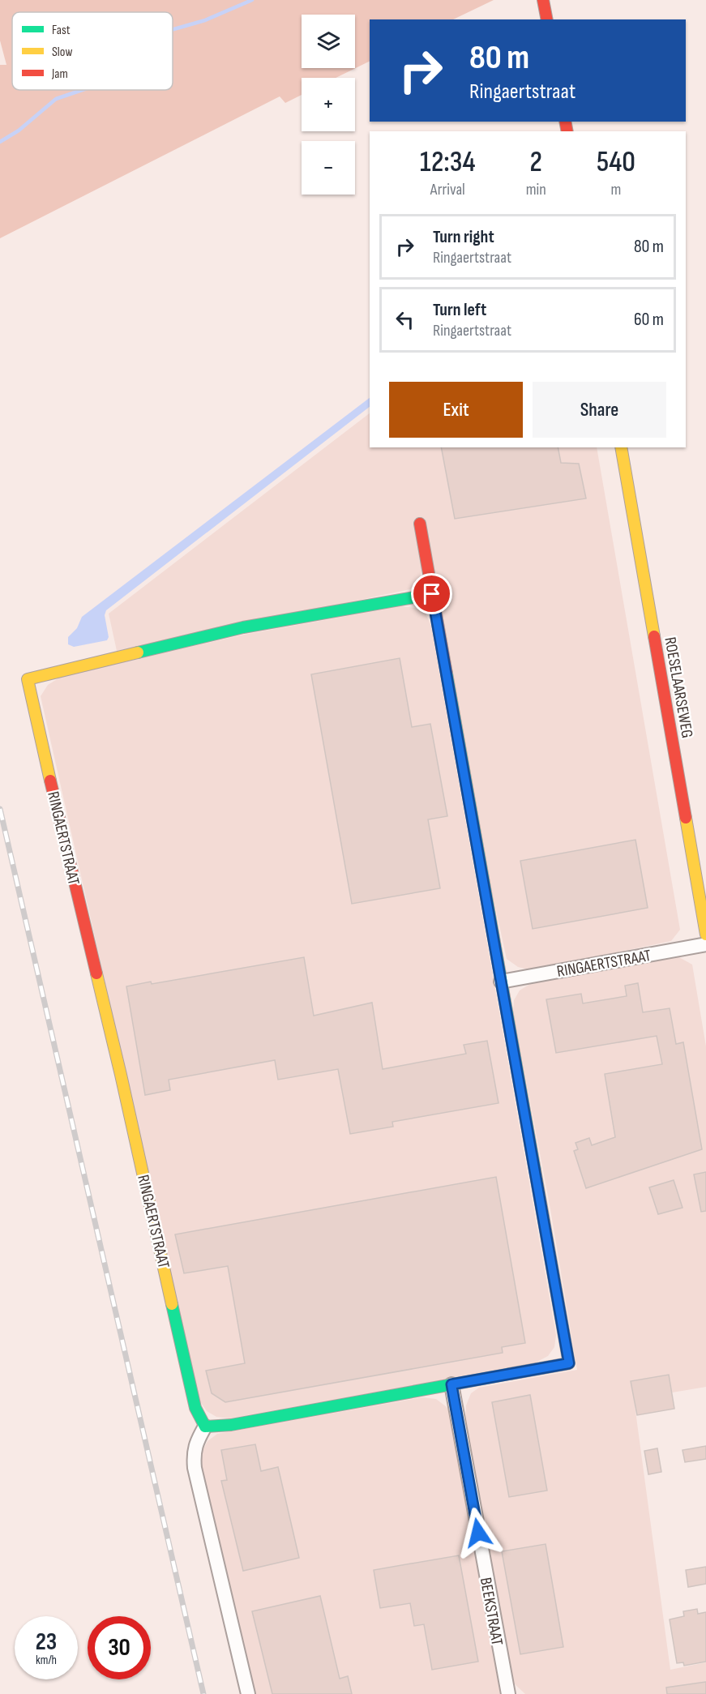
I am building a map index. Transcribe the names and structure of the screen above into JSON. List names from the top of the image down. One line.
{"streets":{"street":["ROESELAARSEWEG","RINGAERTSTRAAT","BEEKSTRAAT"]},"legend":["Fast","Slow","Jam"],"page":{"map_buttons":["+","−"],"turn":["80 m","Ringaertstraat"],"eta":["12:34","Arrival","2","min","540","m"],"list":[{"name":"Turn right","note":"Ringaertstraat","value":"80 m"},{"name":"Turn left","note":"Ringaertstraat","value":"60 m"}],"buttons":["Exit","Share"],"speed":"23 km/h","limit":"30"}}
